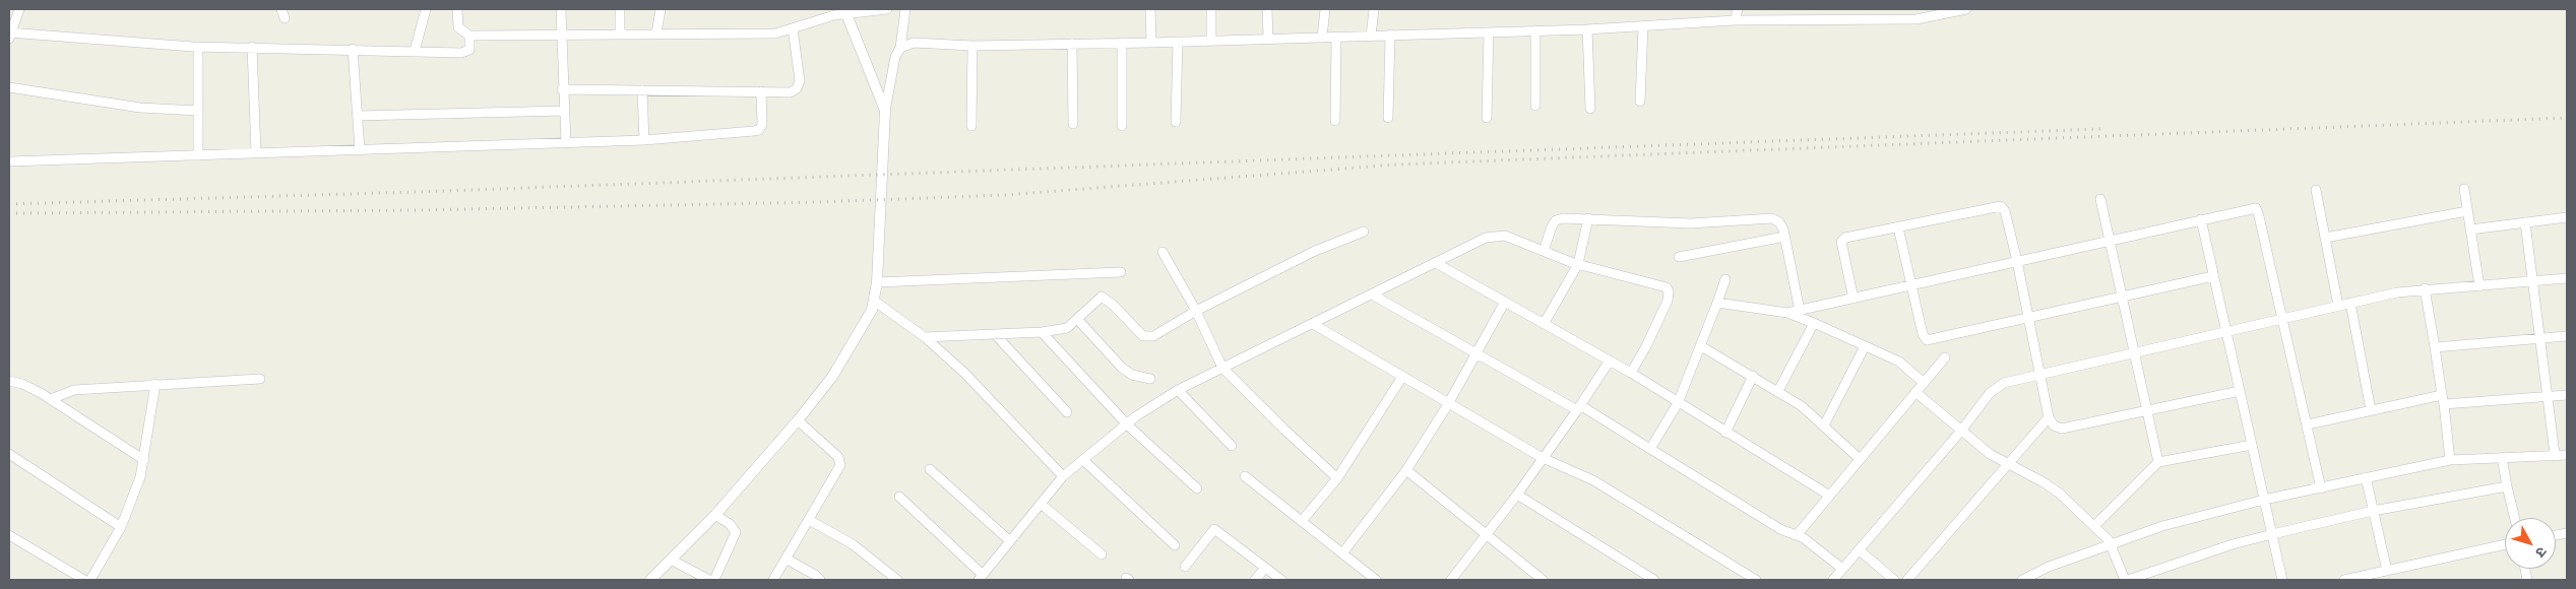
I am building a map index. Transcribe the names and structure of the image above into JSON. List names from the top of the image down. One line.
{"north":"bottom right"}
